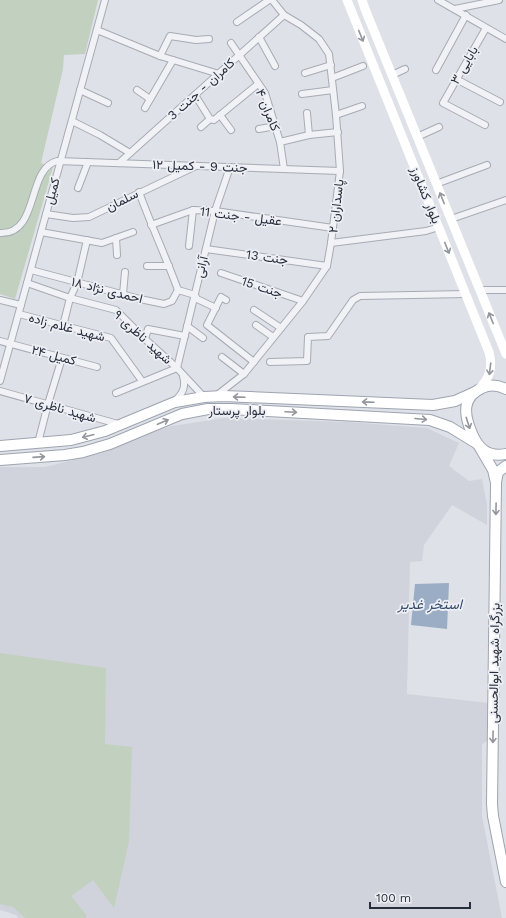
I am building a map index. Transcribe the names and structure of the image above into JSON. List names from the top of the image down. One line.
{"streets":{"main road":["بلوار کشاورز","بلوار پرستار","بزرگراه شهید ابوالحسنی"],"street":["بابایی ۳","کامران - جنت 3","کامران ۴","جنت 9 - کمیل ۱۲","کمیل","سلمان","پاسداران ۲","عقیل - جنت 11","جنت 13","آرانی","جنت 15","احمدی نژاد ۱۸","شهید غلام زاده","شهید ناظری ۹","کمیل ۲۴","شهید ناظری ۷"]},"crossings":[["کامران - جنت 3","کامران ۴"],["کامران - جنت 3","جنت 9 - کمیل ۱۲"],["کامران - جنت 3","پاسداران ۲"],["کامران ۴","جنت 9 - کمیل ۱۲"],["جنت 9 - کمیل ۱۲","کمیل"],["جنت 9 - کمیل ۱۲","سلمان"],["جنت 9 - کمیل ۱۲","پاسداران ۲"],["جنت 9 - کمیل ۱۲","آرانی"],["کمیل","سلمان"],["کمیل","احمدی نژاد ۱۸"],["کمیل","شهید غلام زاده"],["کمیل","شهید ناظری ۹"],["کمیل","کمیل ۲۴"],["بلوار کشاورز","بلوار پرستار"],["بلوار کشاورز","بزرگراه شهید ابوالحسنی"],["پاسداران ۲","عقیل - جنت 11"],["پاسداران ۲","جنت 13"],["پاسداران ۲","جنت 15"],["پاسداران ۲","بلوار پرستار"],["عقیل - جنت 11","آرانی"],["جنت 13","آرانی"],["آرانی","شهید ناظری ۹"],["شهید ناظری ۹","بلوار پرستار"],["شهید ناظری ۷","بلوار پرستار"],["بلوار پرستار","بزرگراه شهید ابوالحسنی"]],"one_way":["بزرگراه شهید ابوالحسنی"],"water":["استخر غدیر"],"scale_bar":"100 m"}
